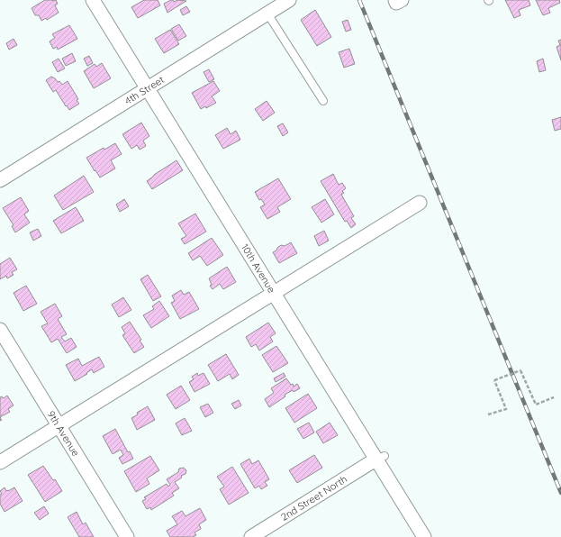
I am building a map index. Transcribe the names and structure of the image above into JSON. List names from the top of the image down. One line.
{"streets":{"street":["4th Street","10th Avenue","9th Avenue","2nd Street North"]},"crossings":[["4th Street","10th Avenue"],["10th Avenue","2nd Street North"]]}
